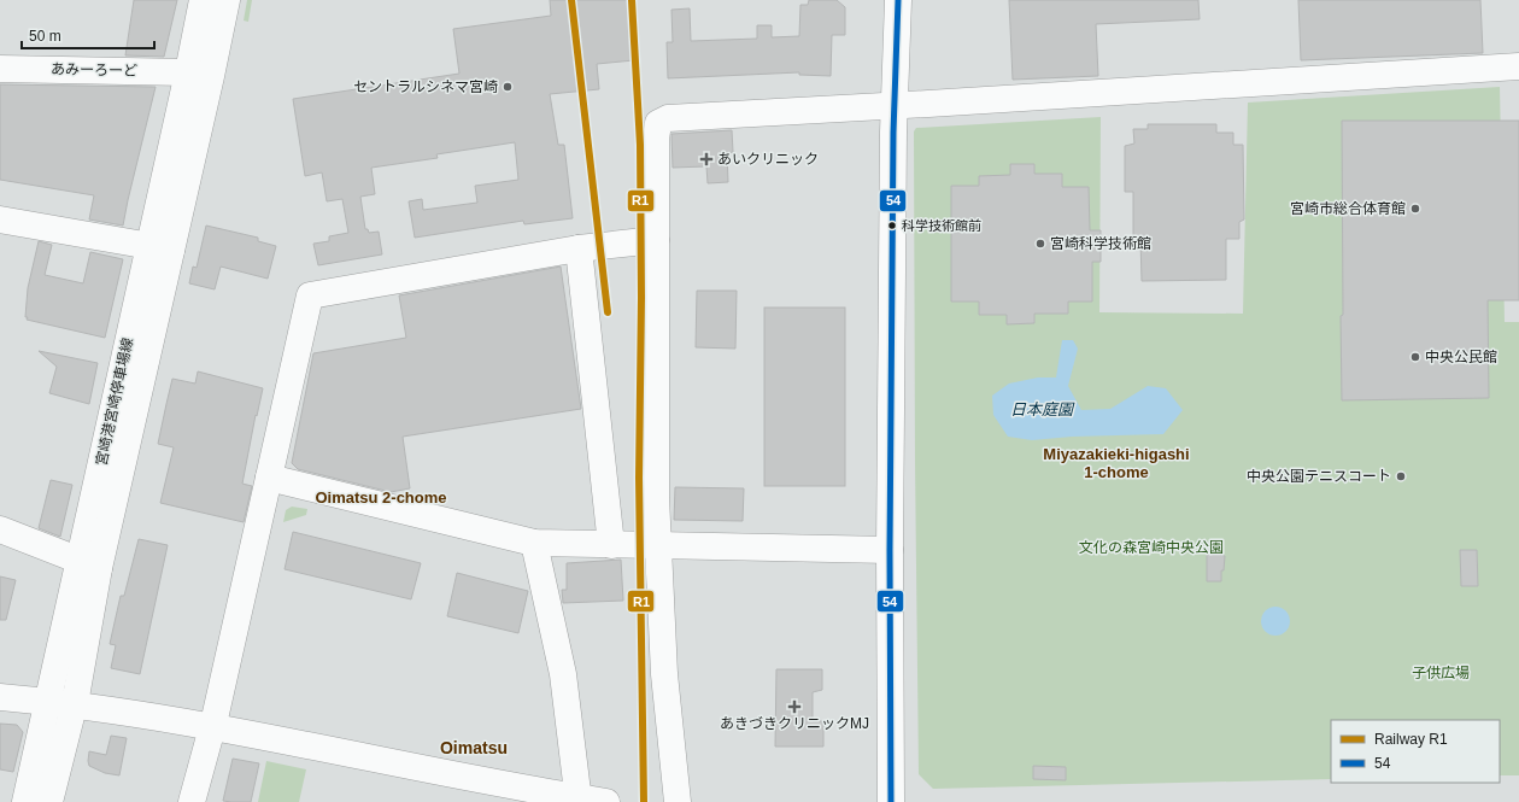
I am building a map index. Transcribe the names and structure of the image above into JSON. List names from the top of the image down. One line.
{"streets":{"street":["あみーろーど","宮崎港宮崎停車場線"]},"crossings":[["あみーろーど","宮崎港宮崎停車場線"]],"districts":["Miyazakieki-higashi 1-chome","Oimatsu 2-chome","Oimatsu"],"water":["日本庭園"],"parks":["文化の森宮崎中央公園","子供広場"],"places":{"other":["セントラルシネマ宮崎","宮崎市総合体育館","科学技術館前","宮崎科学技術館","中央公民館","中央公園テニスコート"],"health":["あいクリニック","あきづきクリニックMJ"]},"lines":["rail line R1","transit line 54"],"legend":["Railway R1","54"],"scale_bar":"50 m"}
